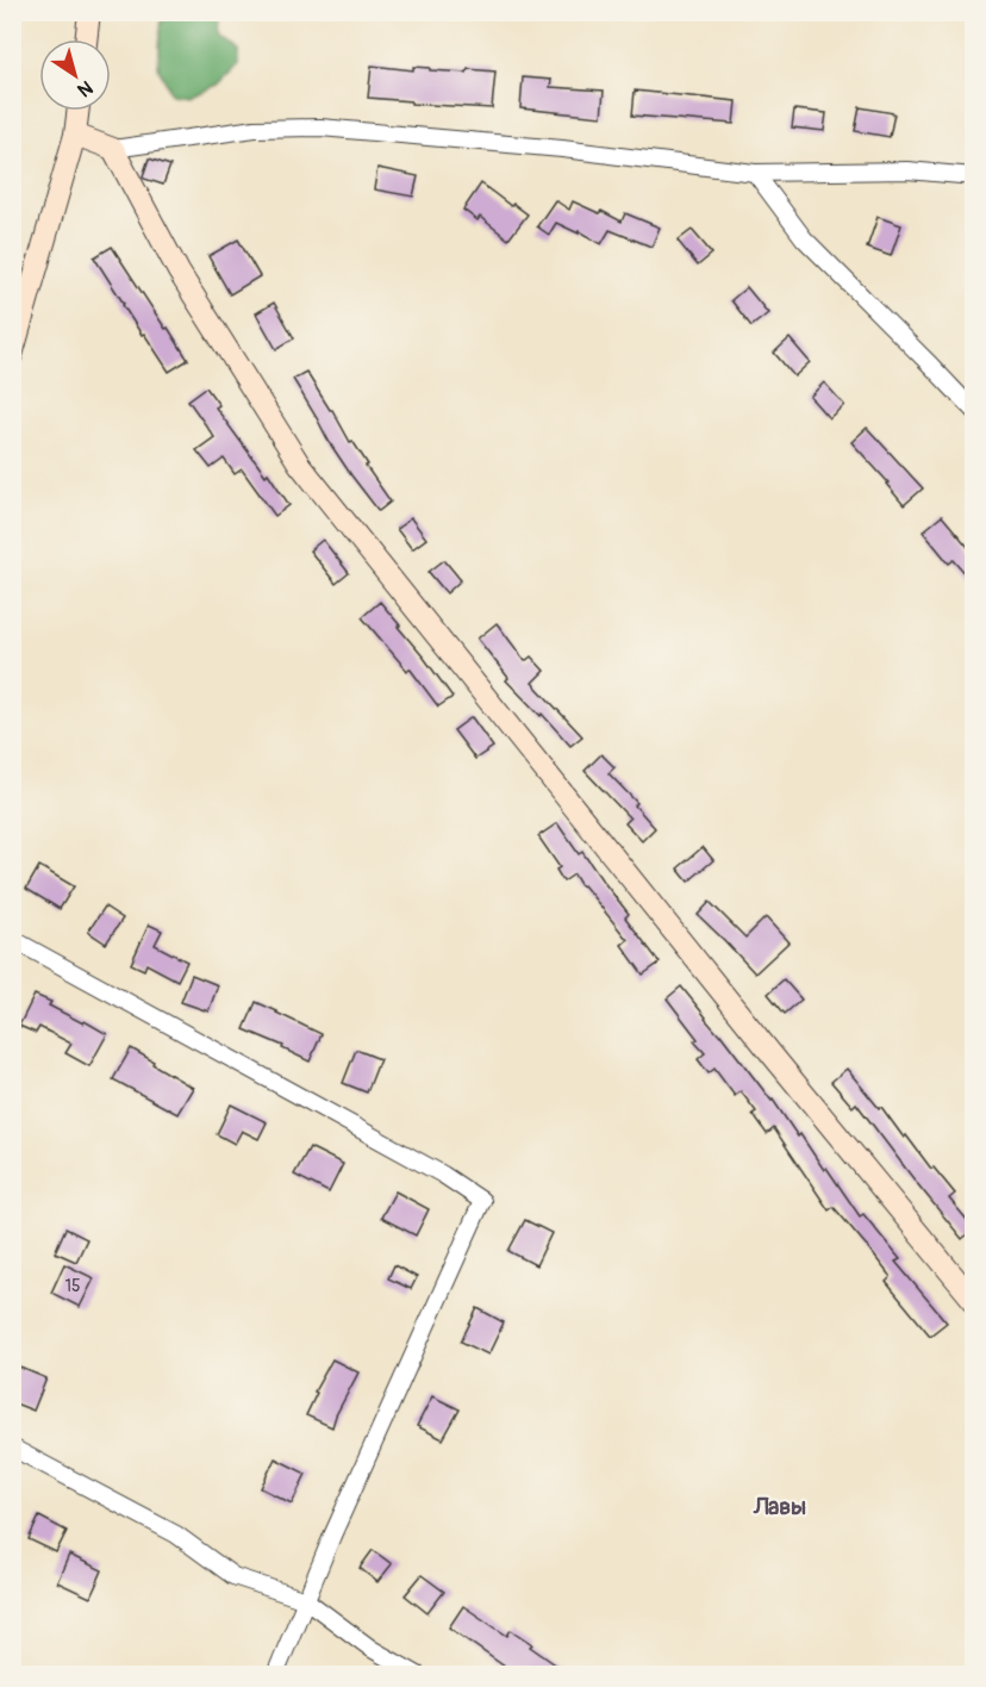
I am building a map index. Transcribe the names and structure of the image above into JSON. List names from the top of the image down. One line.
{"districts":["Лавы"],"house_numbers":["15"],"north":"bottom right"}
